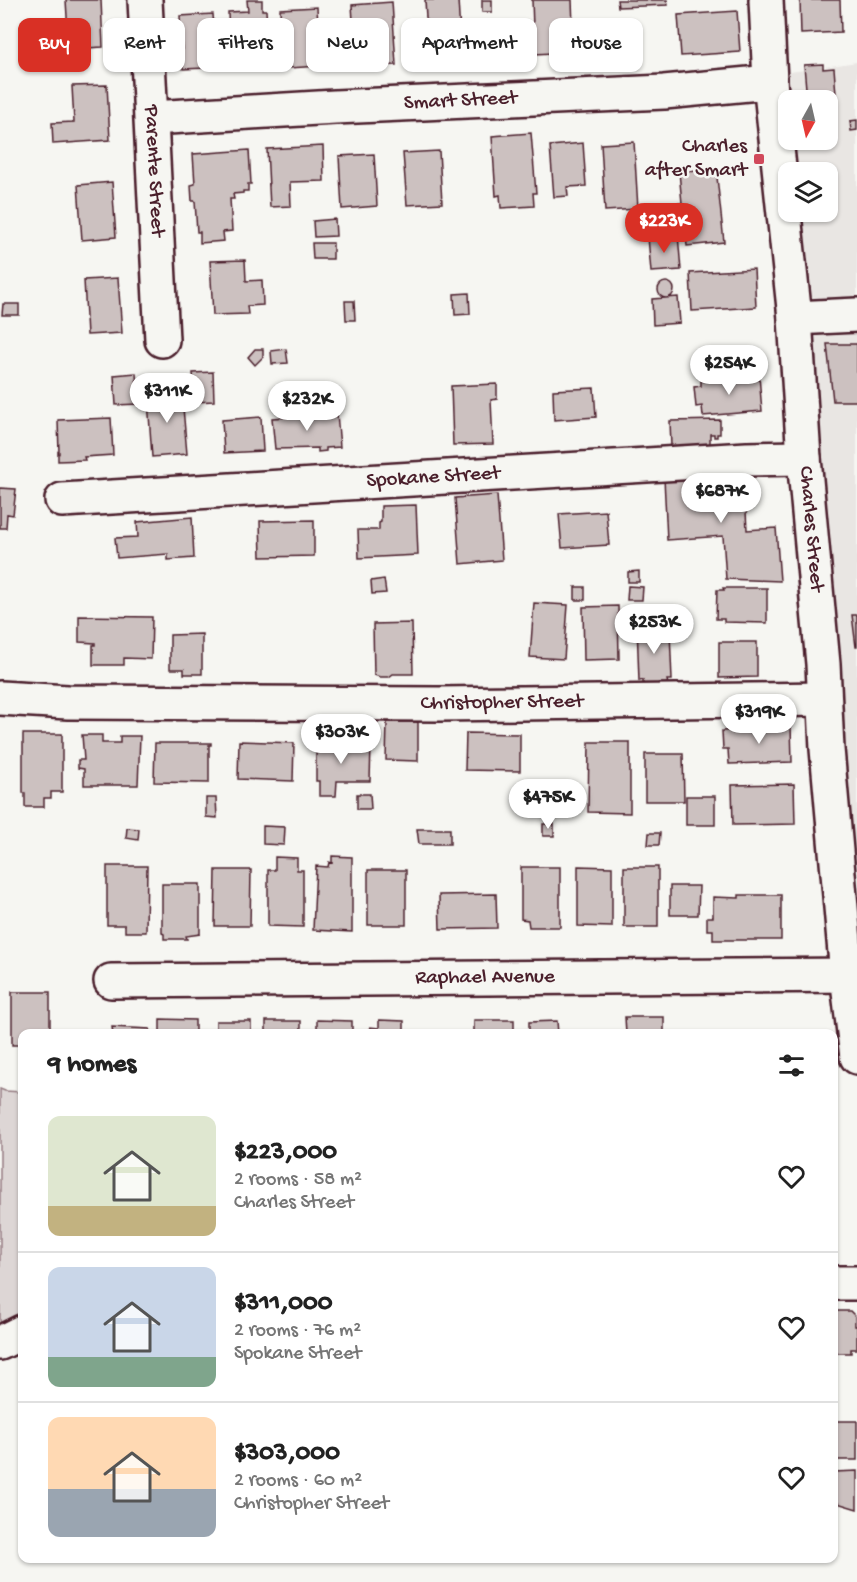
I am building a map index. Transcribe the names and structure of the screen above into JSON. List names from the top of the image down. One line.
{"streets":{"street":["Smart Street","Parente Street","Spokane Street","Charles Street","Christopher Street","Raphael Avenue"]},"crossings":[["Smart Street","Parente Street"],["Smart Street","Charles Street"],["Spokane Street","Charles Street"],["Charles Street","Christopher Street"],["Charles Street","Raphael Avenue"]],"places":{"transit":["Charles after Smart"]},"north":"bottom","page":{"chip":["Buy","Rent","Filters","New","Apartment","House"],"price":["$223K","$254K","$311K","$232K","$687K","$253K","$319K","$303K","$475K"],"heading":"9 homes","list":[{"name":"$223,000","note":"2 rooms · 58 m² · Charles Street"},{"name":"$311,000","note":"2 rooms · 76 m² · Spokane Street"},{"name":"$303,000","note":"2 rooms · 60 m² · Christopher Street"}]}}
